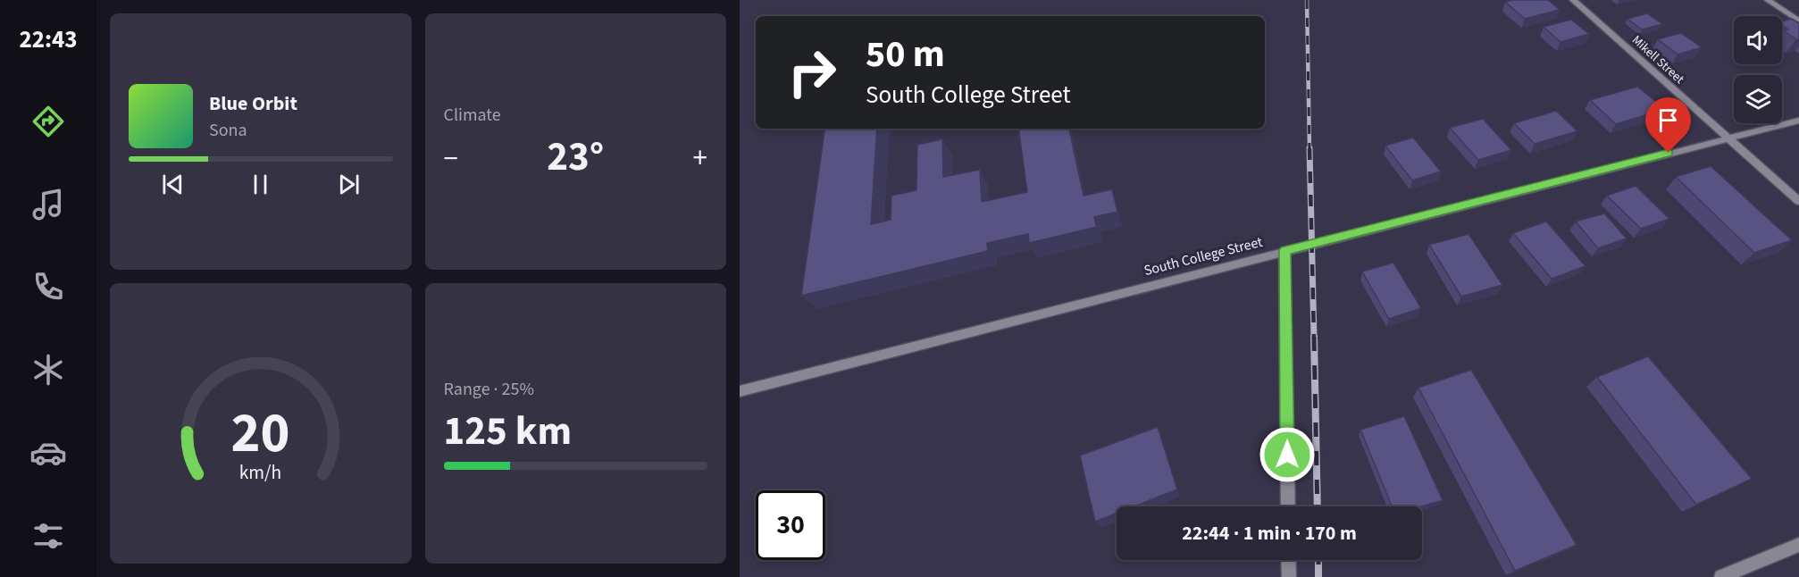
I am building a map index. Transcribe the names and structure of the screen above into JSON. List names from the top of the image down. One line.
{"streets":{"street":["Mikell Street","South College Street"]},"crossings":[["Mikell Street","South College Street"]],"page":{"tabs":"22:43","tile":["Climate",["Range · 25%","125 km"]],"turn":["50 m","South College Street"],"song":["Blue Orbit","Sona"],"heat":["−","23°","+"],"limit":"30","trip":"22:44 · 1 min · 170 m","gauge":["20","km/h"]}}
